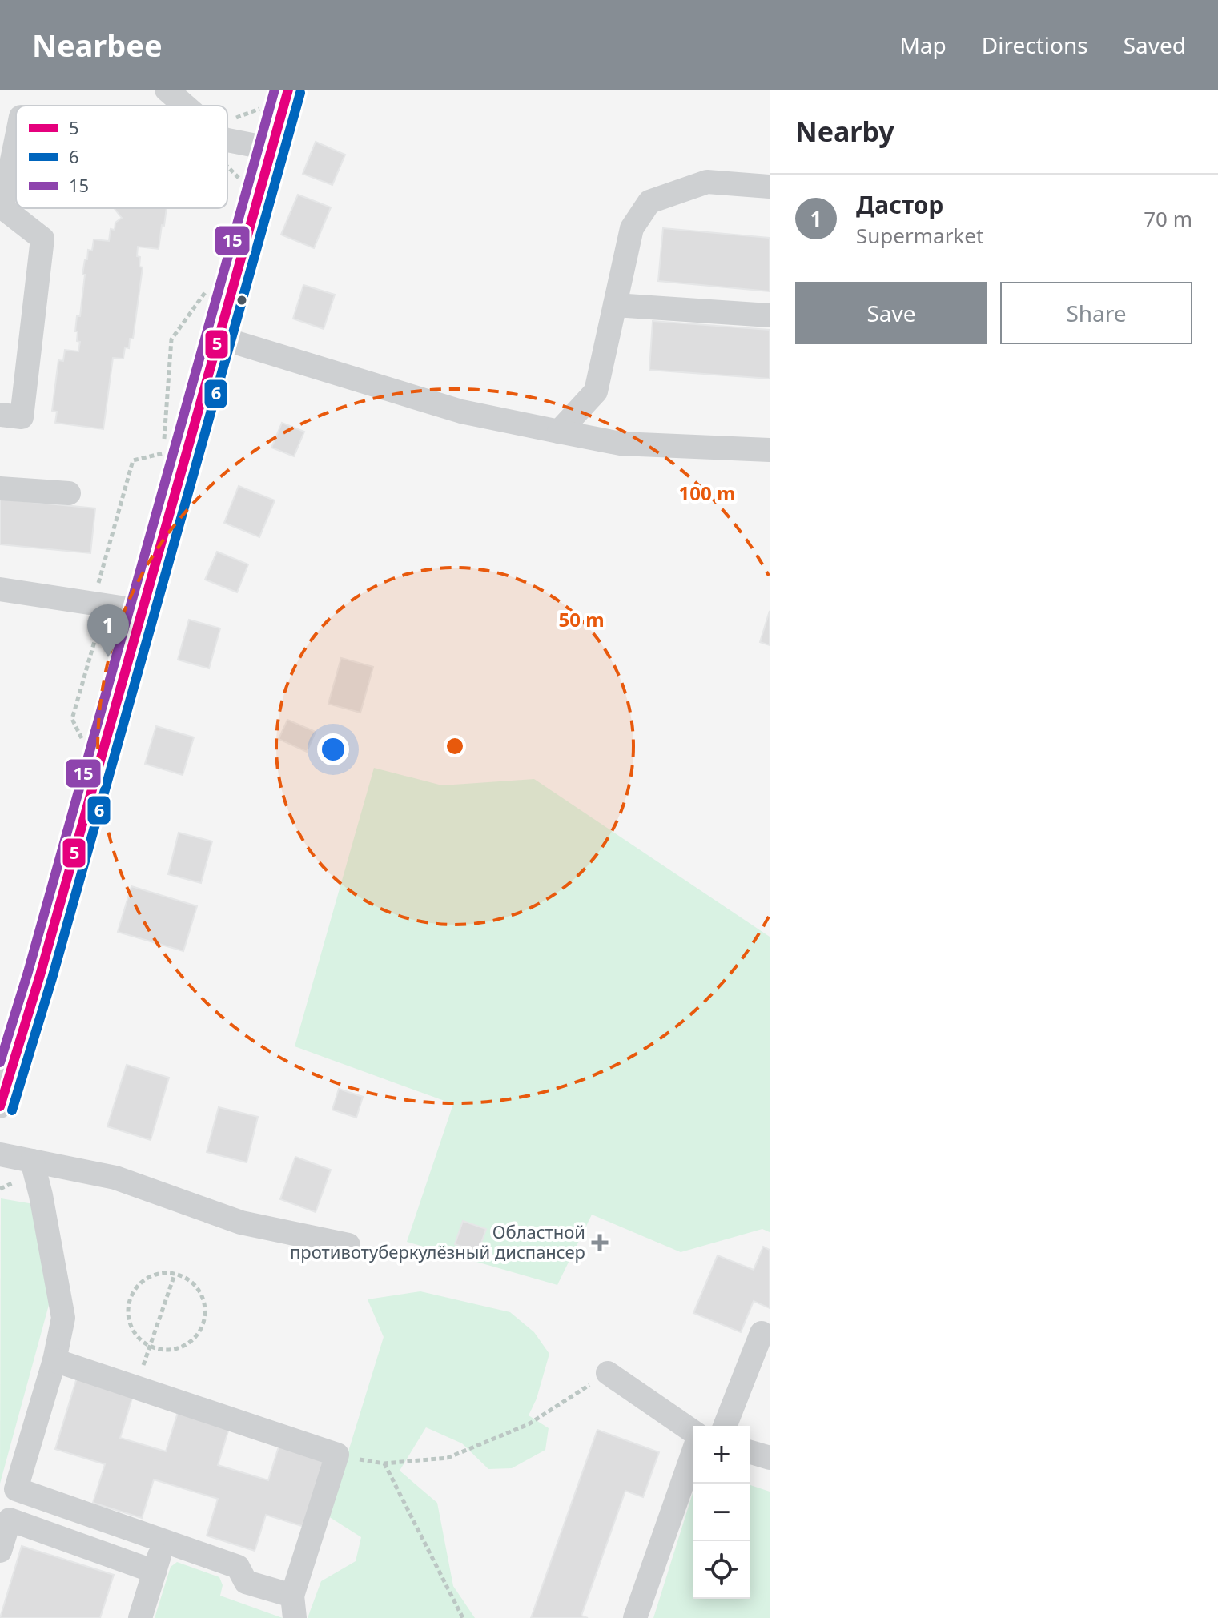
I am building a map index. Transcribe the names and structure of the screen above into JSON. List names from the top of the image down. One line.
{"places":{"health":["Областной противотуберкулёзный диспансер"]},"lines":["transit line 5","transit line 15","transit line 6"],"legend":["5","6","15"],"page":{"header":"Nearbee","nav":["Map","Directions","Saved"],"heading":"Nearby","list":[{"mark":"1","name":"Дастор","note":"Supermarket","value":"70 m"}],"buttons":["Save","Share"],"pins":"1","map_buttons":["+","−"]},"rings":["100 m","50 m"]}
